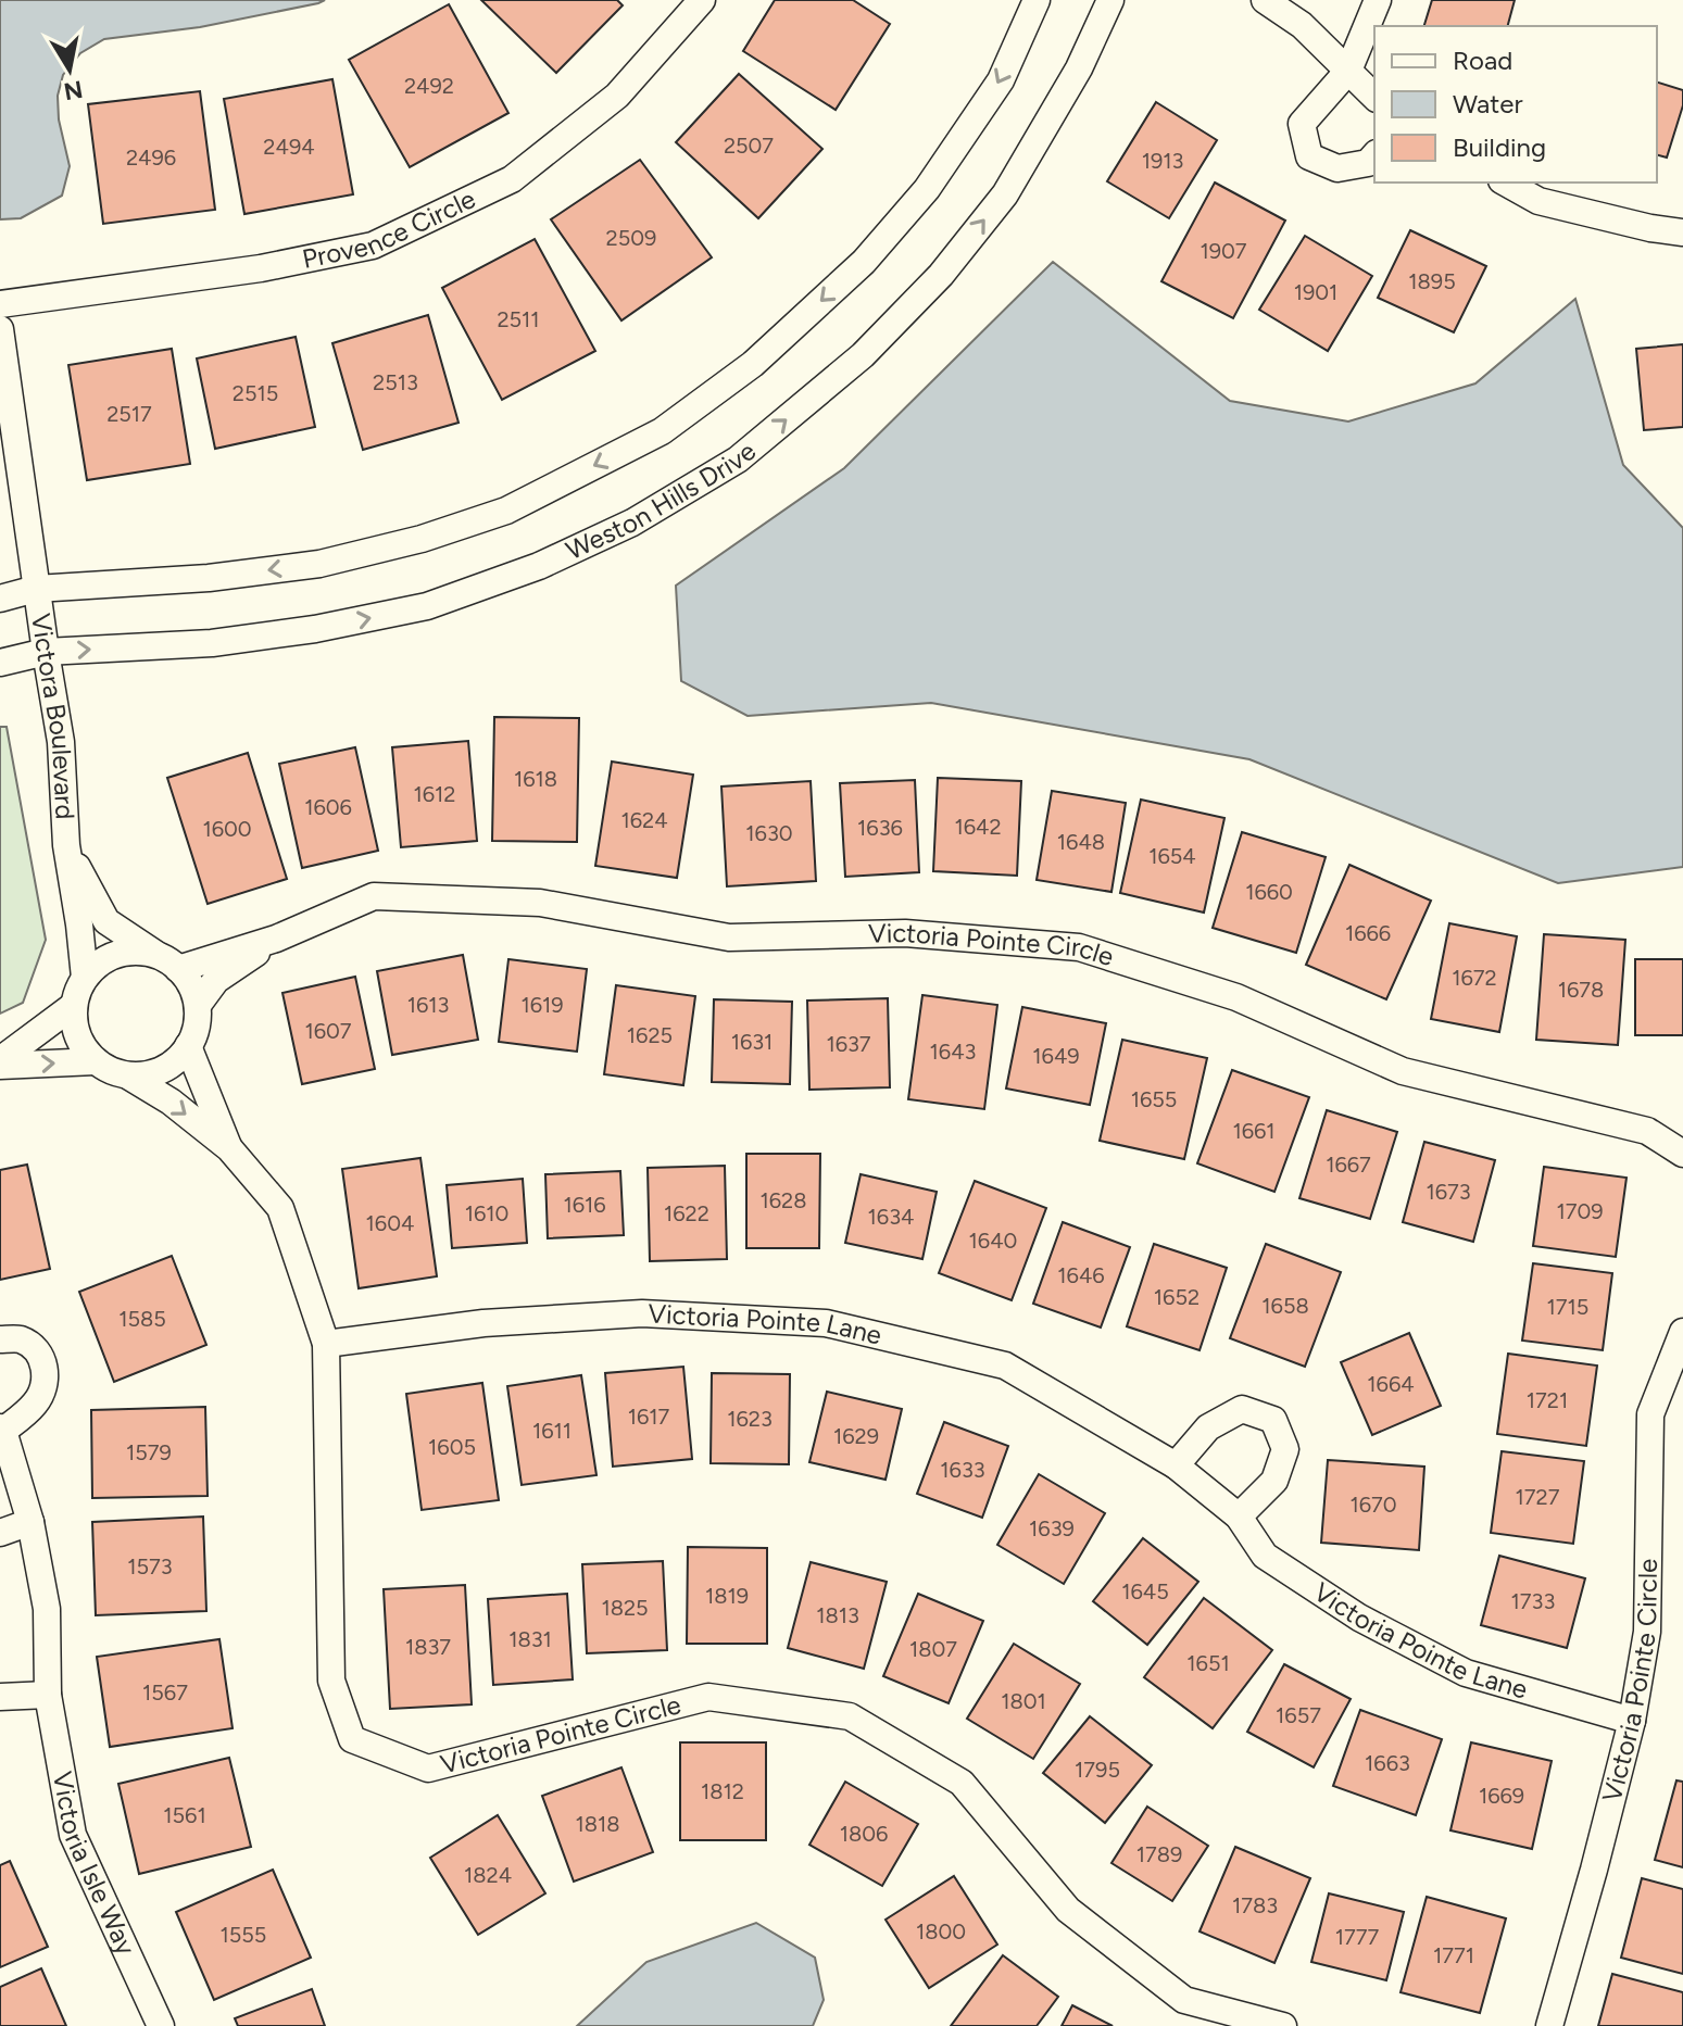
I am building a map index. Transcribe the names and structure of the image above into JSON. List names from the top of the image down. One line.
{"streets":{"street":["Provence Circle","Weston Hills Drive","Victora Boulevard","Victoria Pointe Circle","Victoria Pointe Lane","Victoria Isle Way"]},"crossings":[["Weston Hills Drive","Victora Boulevard"],["Victora Boulevard","Victoria Pointe Circle"],["Victoria Pointe Circle","Victoria Pointe Lane"]],"house_numbers":["2492","2507","2494","2496","1913","2509","1907","1895","1901","2511","2513","2515","2517","1618","1612","1606","1624","1642","1636","1600","1630","1648","1654","1660","1666","1672","1678","1613","1619","1607","1625","1631","1637","1643","1649","1655","1661","1667","1673","1628","1616","1709","1610","1622","1634","1604","1640","1646","1652","1658","1715","1585","1664","1721","1617","1623","1611","1629","1605","1579","1633","1727","1670","1639","1573","1645","1819","1733","1825","1813","1831","1837","1807","1651","1567","1801","1657","1663","1795","1812","1669","1561","1818","1806","1789","1824","1783","1800","1555","1777","1771"],"legend":["Road","Water","Building"],"north":"bottom"}
